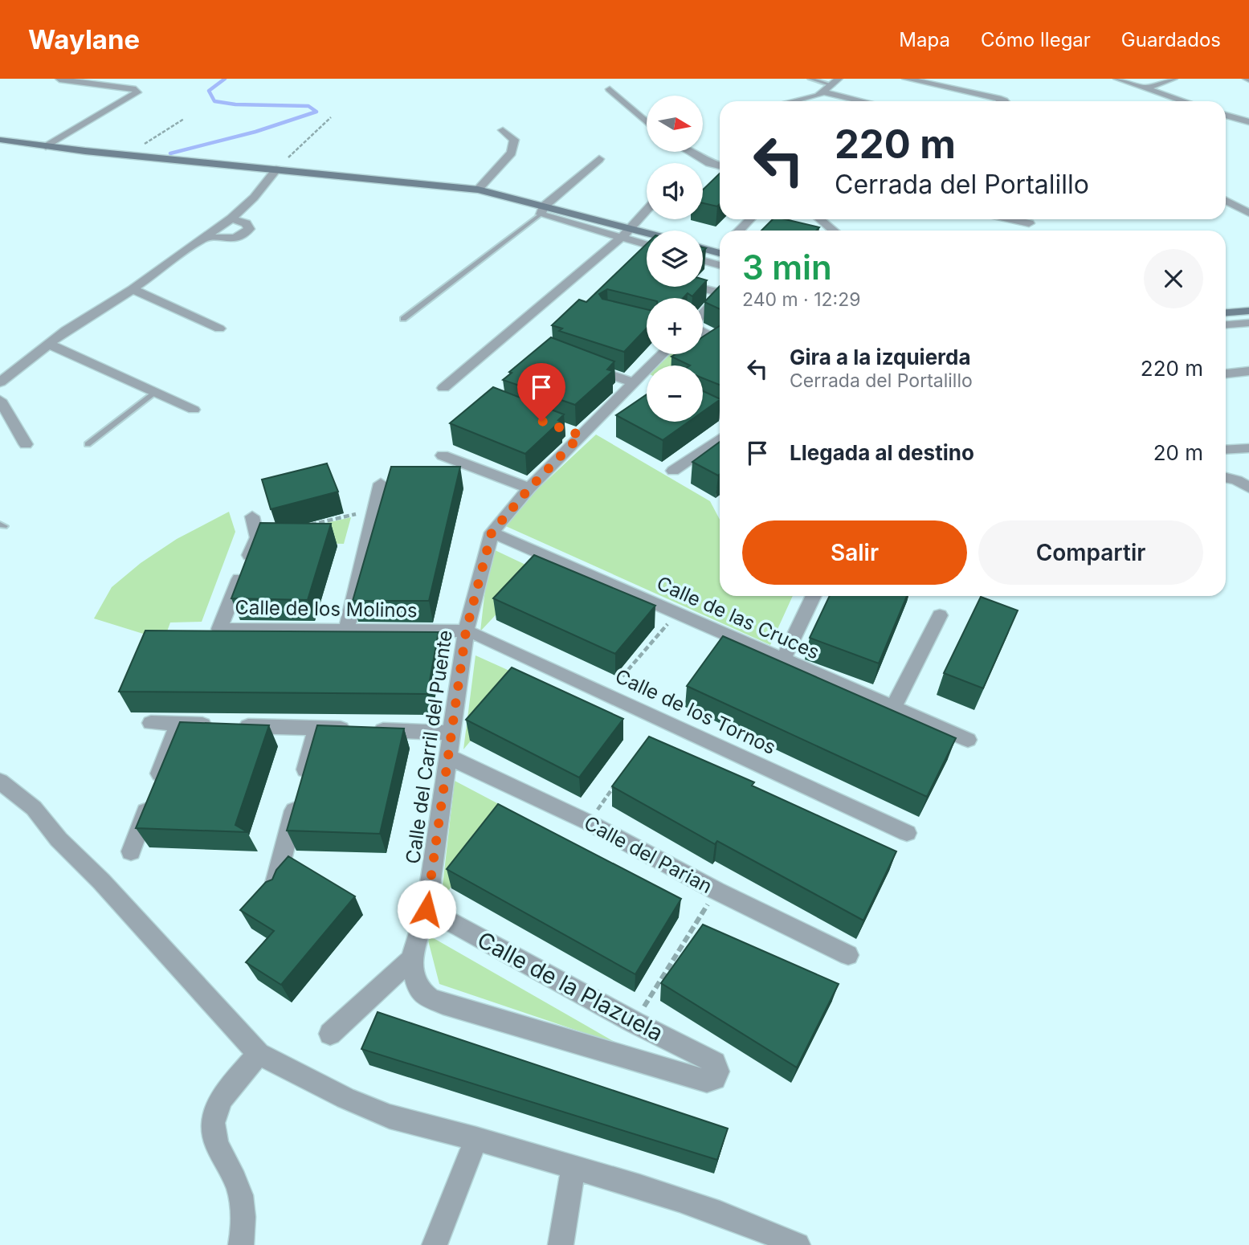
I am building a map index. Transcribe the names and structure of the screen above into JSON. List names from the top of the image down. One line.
{"streets":{"street":["Calle de los Molinos","Calle de las Cruces","Calle de los Tornos","Calle del Carril del Puente","Calle del Parian","Calle de la Plazuela"]},"crossings":[["Calle de los Molinos","Calle de los Tornos"],["Calle de los Molinos","Calle del Carril del Puente"],["Calle de las Cruces","Calle del Carril del Puente"],["Calle de los Tornos","Calle del Carril del Puente"],["Calle del Carril del Puente","Calle del Parian"],["Calle del Carril del Puente","Calle de la Plazuela"]],"north":"right","page":{"header":"Waylane","nav":["Mapa","Cómo llegar","Guardados"],"map_buttons":["+","−"],"turn":["220 m","Cerrada del Portalillo"],"heading":["3 min","240 m · 12:29"],"list":[{"name":"Gira a la izquierda","note":"Cerrada del Portalillo","value":"220 m"},{"name":"Llegada al destino","value":"20 m"}],"buttons":["Salir","Compartir"]}}
